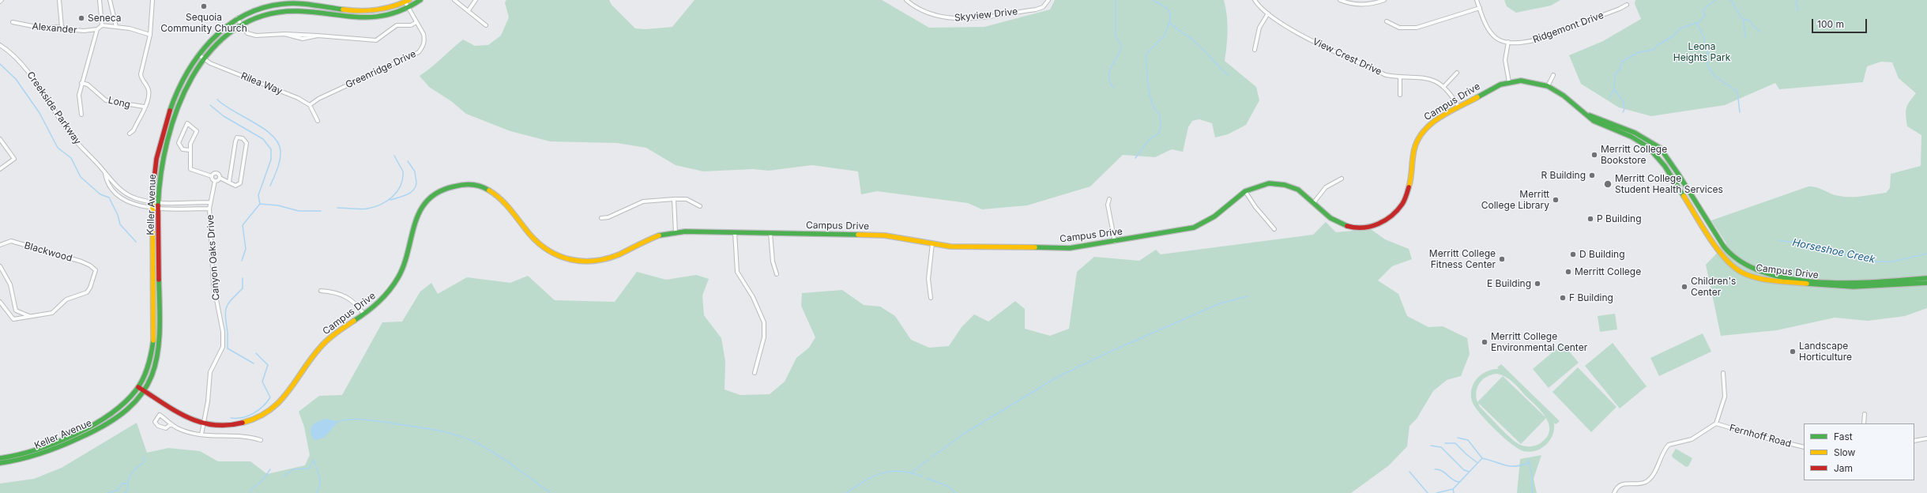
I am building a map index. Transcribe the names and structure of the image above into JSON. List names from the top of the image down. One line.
{"streets":{"street":["Skyview Drive","Ridgemont Drive","Alexander","View Crest Drive","Greenridge Drive","Rilea Way","Campus Drive","Long","Creekside Parkway","Keller Avenue","Blackwood","Canyon Oaks Drive","Fernhoff Road"]},"crossings":[["View Crest Drive","Campus Drive"],["Greenridge Drive","Rilea Way"],["Greenridge Drive","Keller Avenue"],["Rilea Way","Keller Avenue"],["Campus Drive","Keller Avenue"],["Campus Drive","Canyon Oaks Drive"],["Creekside Parkway","Keller Avenue"],["Creekside Parkway","Canyon Oaks Drive"],["Keller Avenue","Canyon Oaks Drive"]],"water":["Horseshoe Creek"],"parks":["Leona Heights Park"],"places":["Sequoia Community Church","Seneca","Merritt College Bookstore","R Building","Merritt College Student Health Services","Merritt College Library","P Building","D Building","Merritt College Fitness Center","Merritt College","E Building","Children's Center","F Building","Merritt College Environmental Center","Landscape Horticulture"],"legend":["Fast","Slow","Jam"],"scale_bar":"100 m"}
